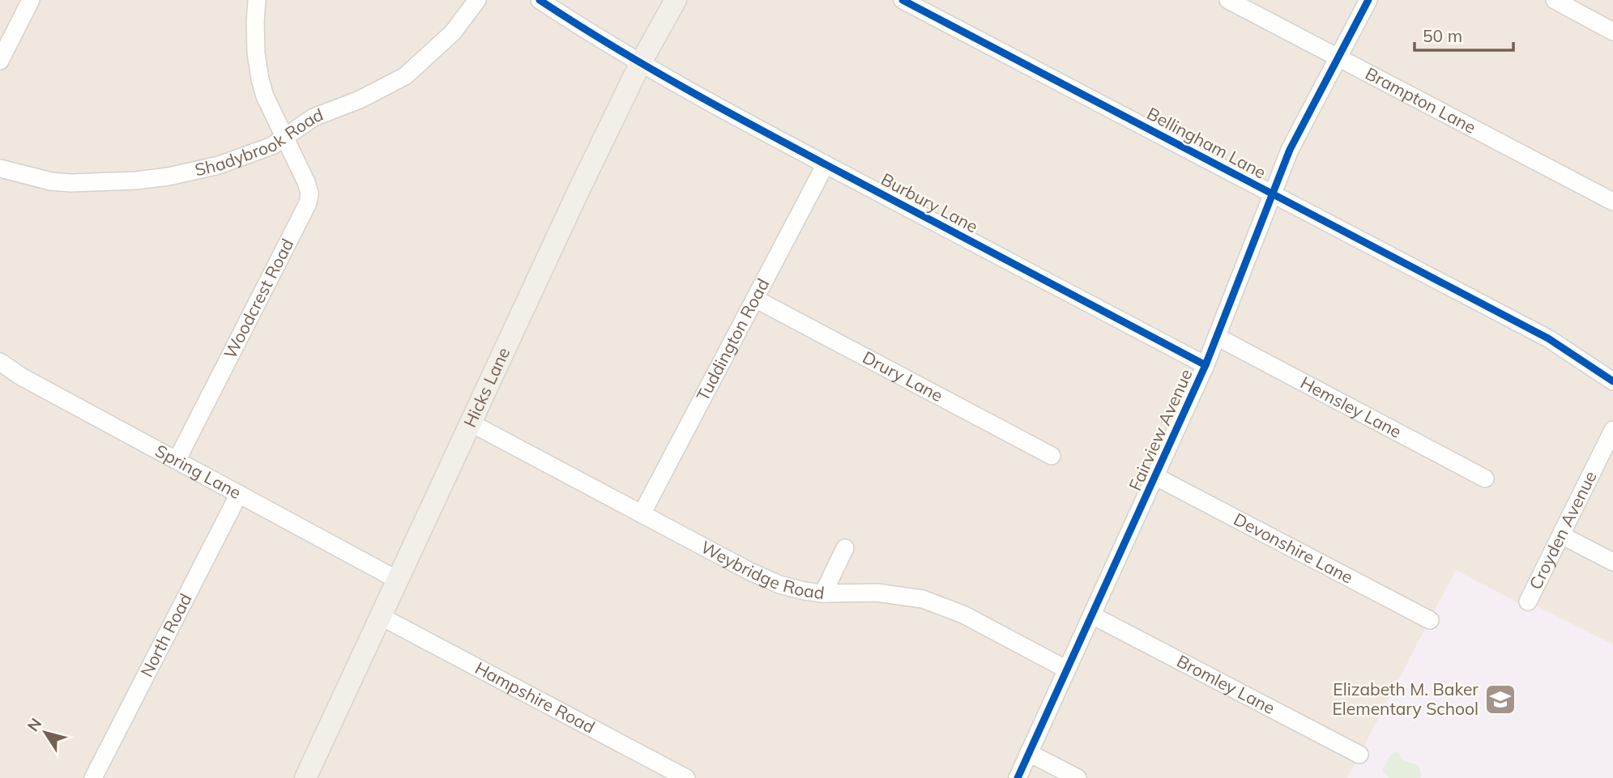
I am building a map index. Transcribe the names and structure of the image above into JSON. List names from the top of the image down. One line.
{"streets":{"main road":["Hicks Lane"],"street":["Brampton Lane","Shadybrook Road","Bellingham Lane","Burbury Lane","Woodcrest Road","Tuddington Road","Drury Lane","Hemsley Lane","Fairview Avenue","Spring Lane","Croyden Avenue","Devonshire Lane","Weybridge Road","North Road","Bromley Lane","Hampshire Road"]},"crossings":[["Brampton Lane","Fairview Avenue"],["Shadybrook Road","Woodcrest Road"],["Bellingham Lane","Fairview Avenue"],["Burbury Lane","Tuddington Road"],["Burbury Lane","Hicks Lane"],["Burbury Lane","Fairview Avenue"],["Woodcrest Road","Spring Lane"],["Tuddington Road","Drury Lane"],["Tuddington Road","Weybridge Road"],["Hicks Lane","Spring Lane"],["Hicks Lane","Weybridge Road"],["Hicks Lane","Hampshire Road"],["Hemsley Lane","Fairview Avenue"],["Fairview Avenue","Devonshire Lane"],["Fairview Avenue","Weybridge Road"],["Fairview Avenue","Bromley Lane"],["Spring Lane","North Road"]],"places":{"school or university":["Elizabeth M. Baker Elementary School"]},"scale_bar":"50 m","north":"top left"}
